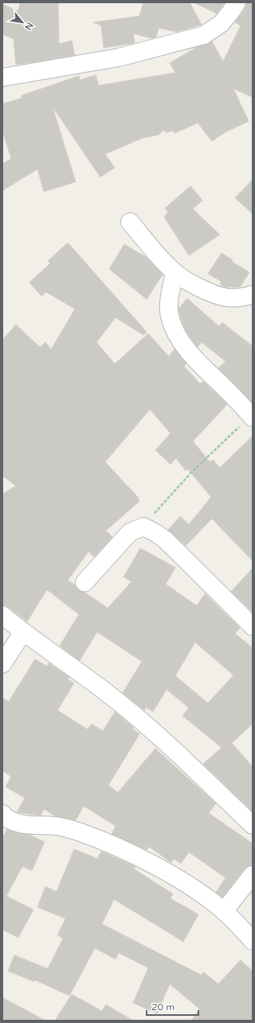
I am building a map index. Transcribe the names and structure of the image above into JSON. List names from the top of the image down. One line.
{"scale_bar":"20 m","north":"bottom right"}
